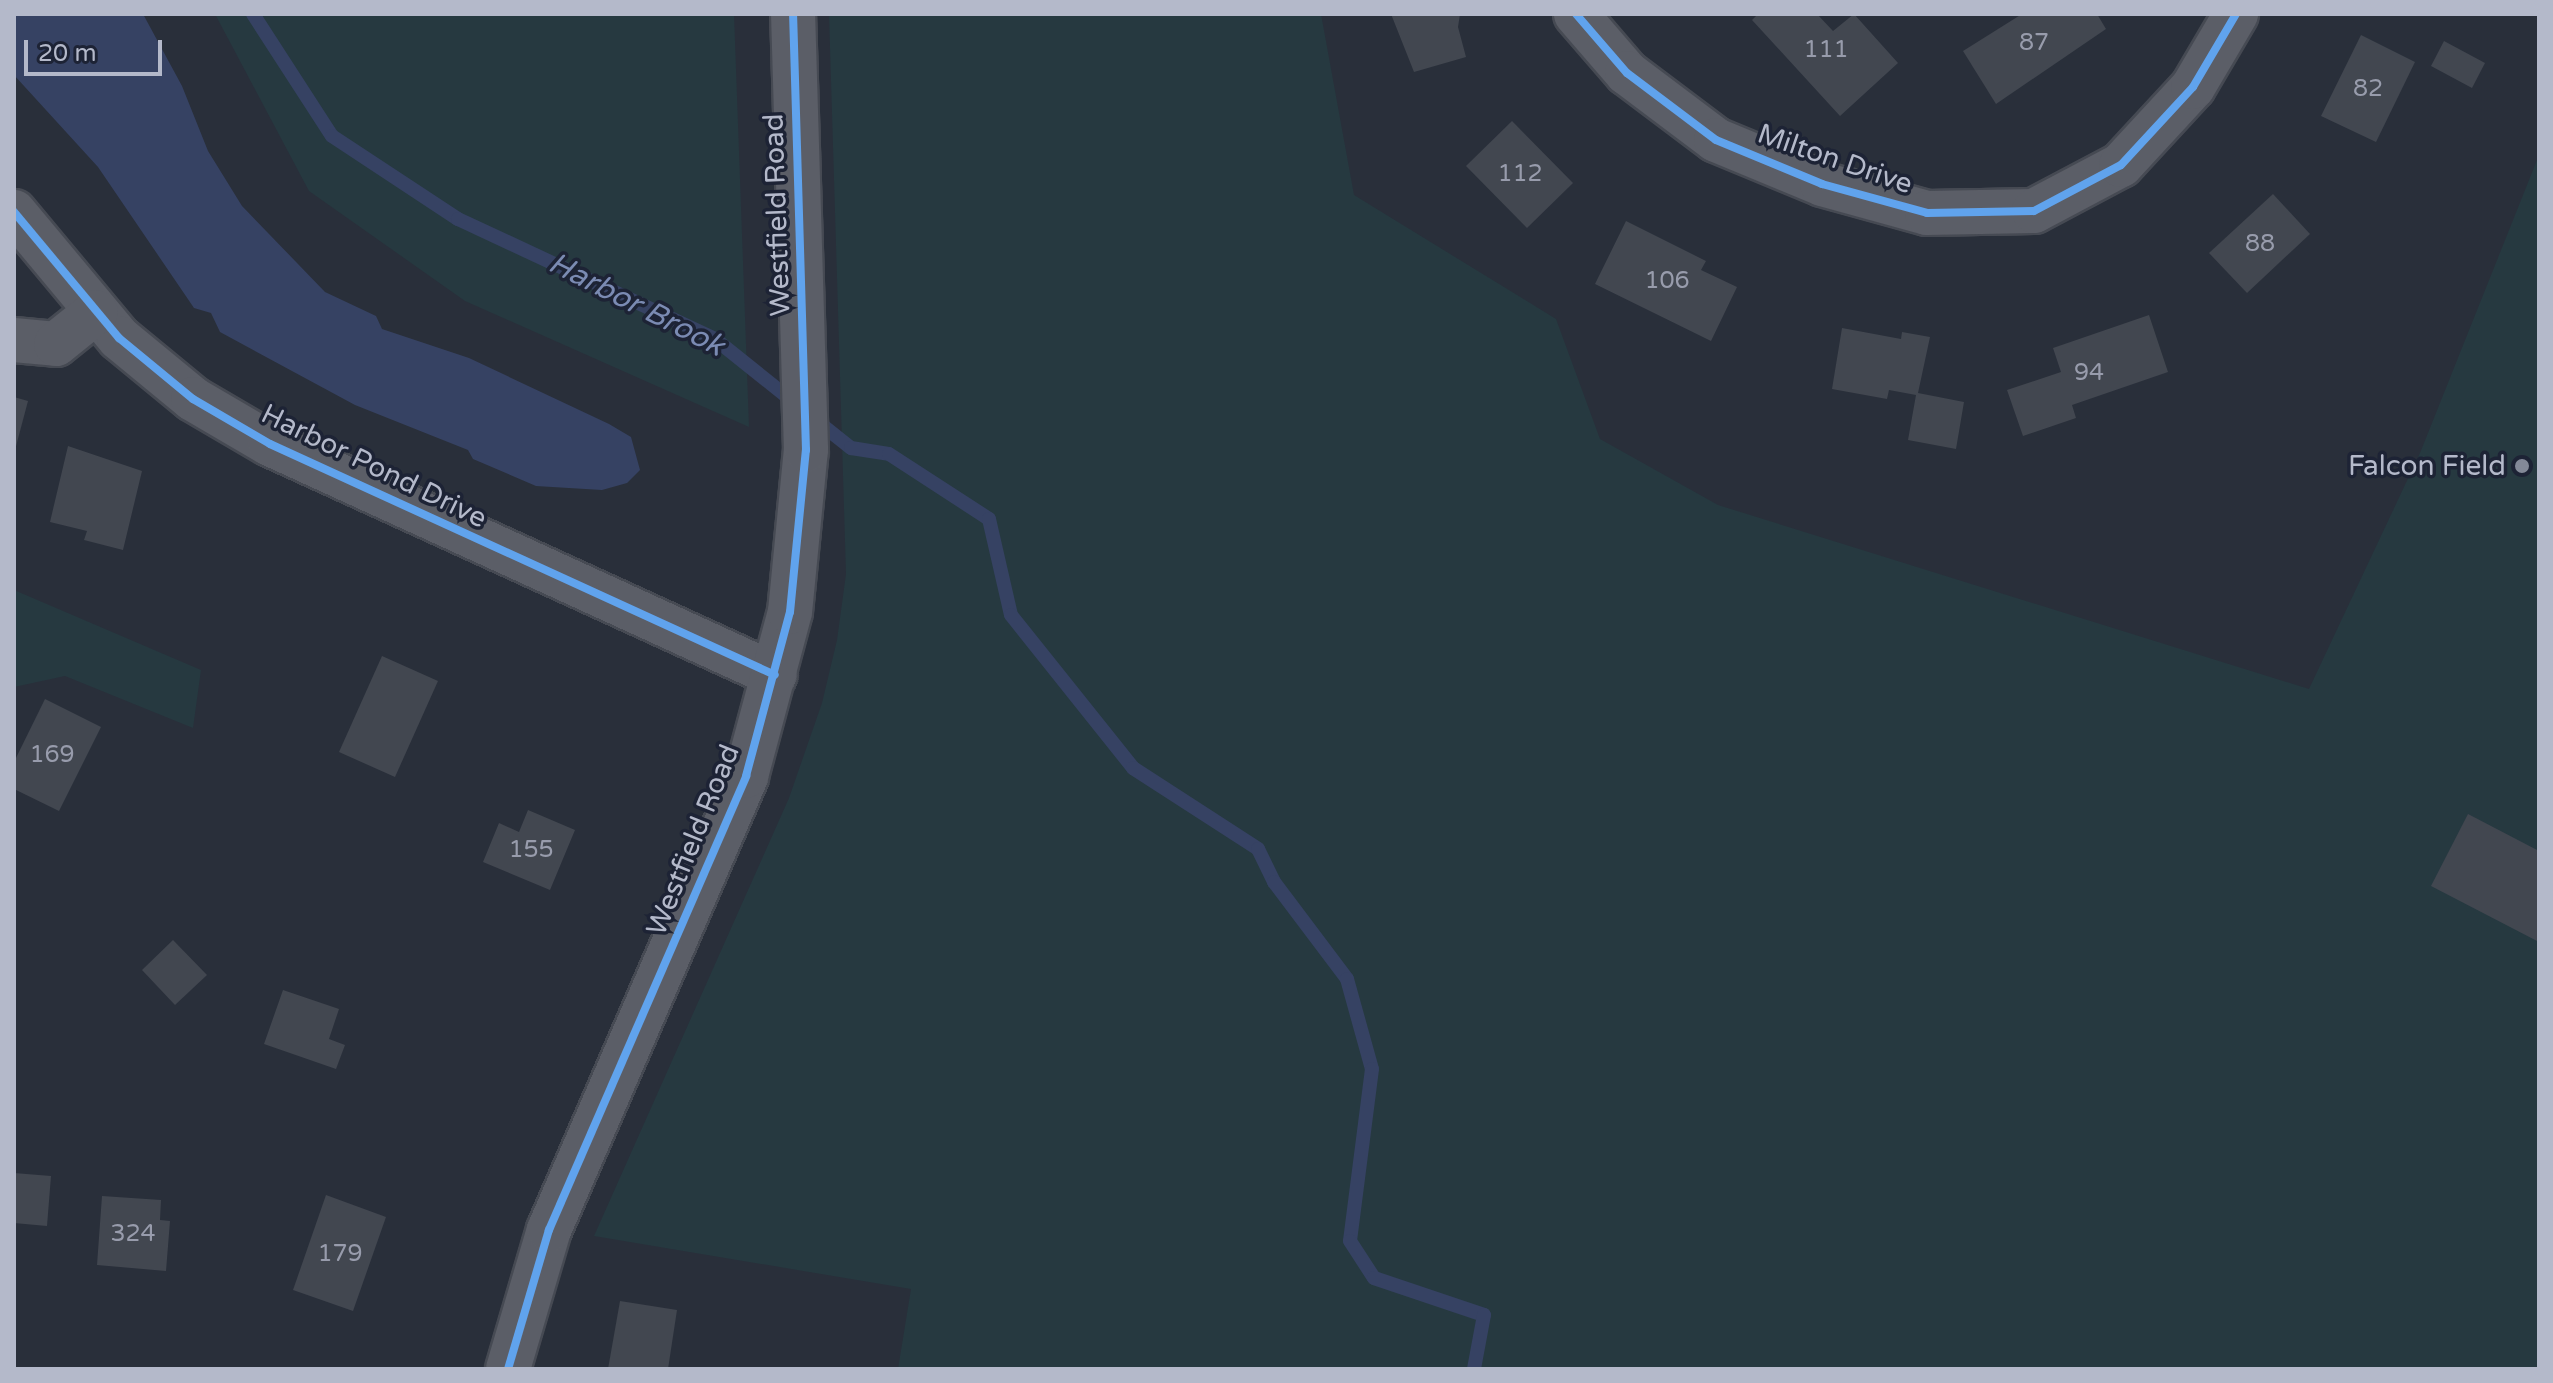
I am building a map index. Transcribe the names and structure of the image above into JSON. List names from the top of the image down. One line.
{"streets":{"street":["Milton Drive","Westfield Road","Harbor Pond Drive"]},"crossings":[["Westfield Road","Harbor Pond Drive"]],"water":["Harbor Brook"],"places":["Falcon Field"],"house_numbers":["87","111","82","112","88","106","94","169","155","324","179"],"scale_bar":"20 m"}
